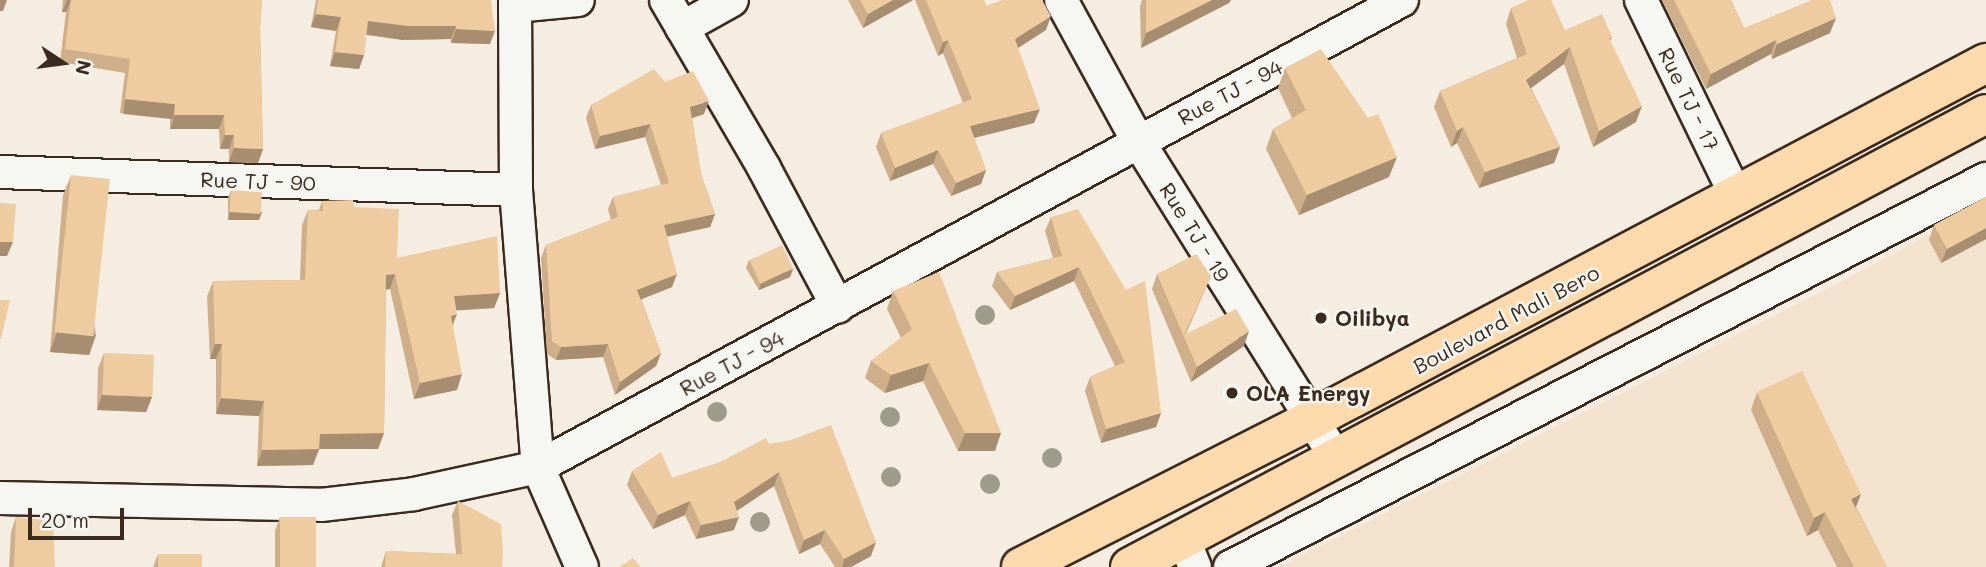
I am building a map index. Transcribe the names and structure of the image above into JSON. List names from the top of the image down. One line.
{"streets":{"main road":["Boulevard Mali Bero"],"street":["Rue TJ - 94","Rue TJ - 17","Rue TJ - 90","Rue TJ - 19"]},"crossings":[["Rue TJ - 94","Rue TJ - 19"],["Rue TJ - 17","Boulevard Mali Bero"],["Rue TJ - 19","Boulevard Mali Bero"]],"places":["Oilibya","OLA Energy"],"scale_bar":"20 m","north":"right"}
